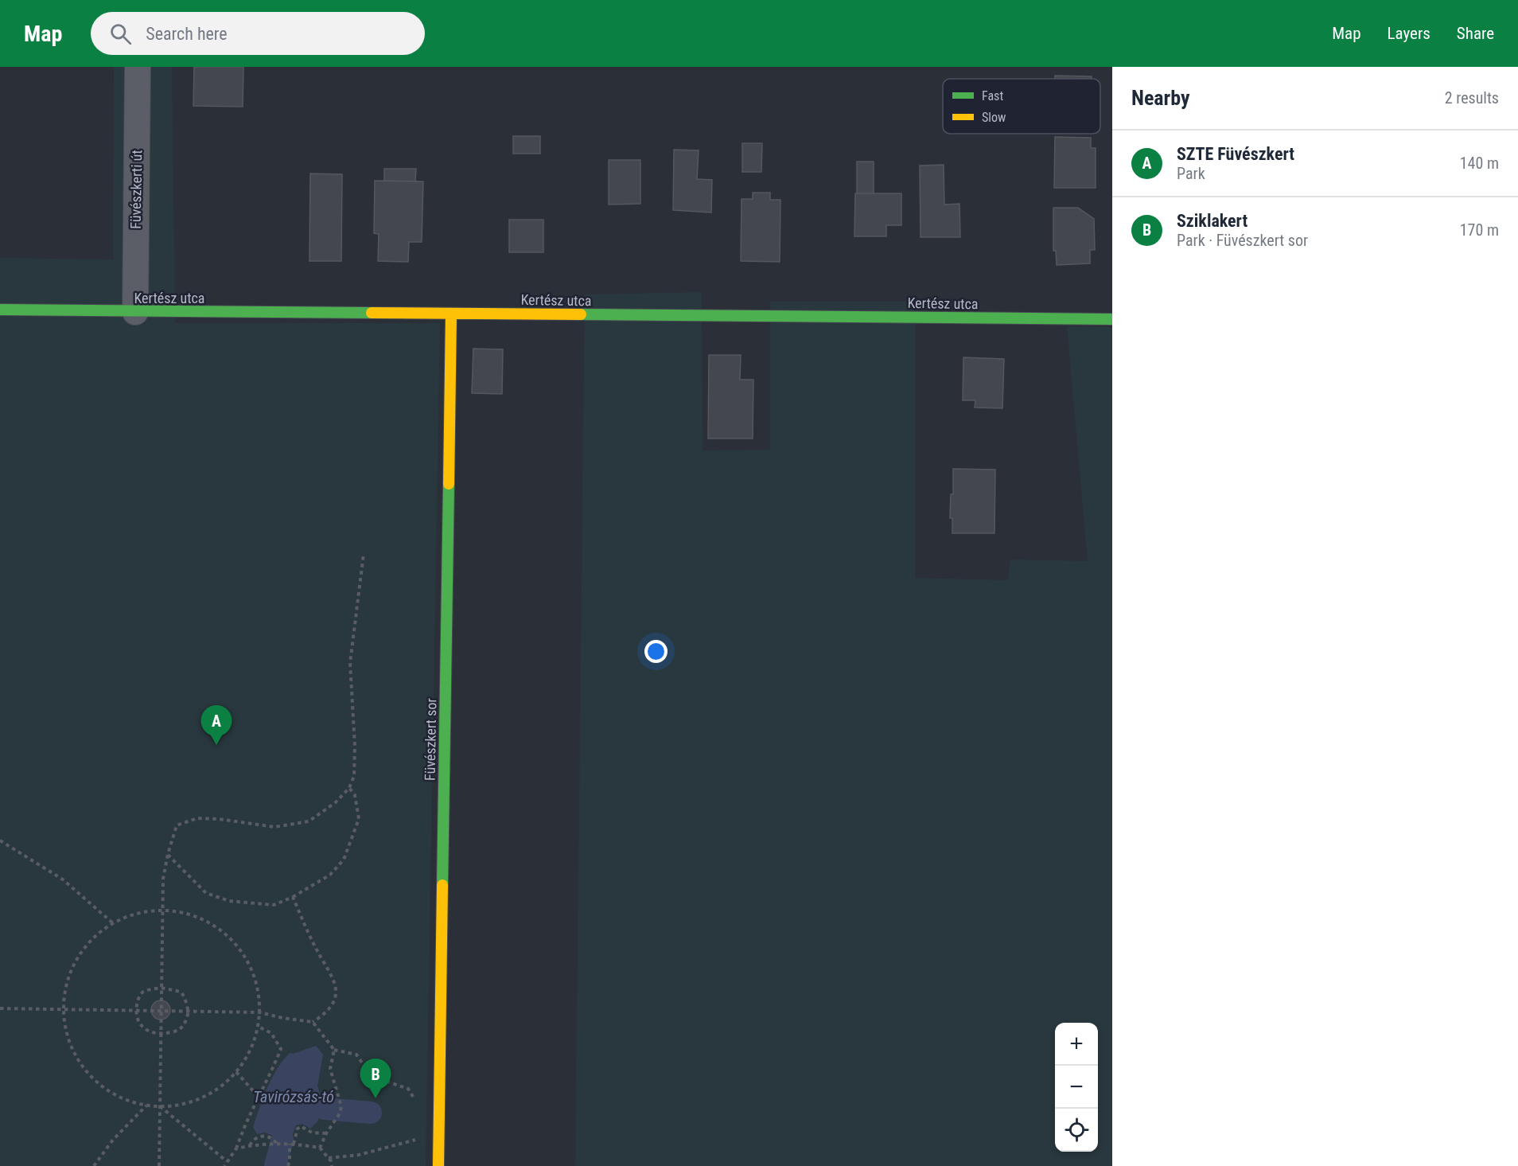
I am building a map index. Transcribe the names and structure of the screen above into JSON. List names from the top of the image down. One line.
{"streets":{"street":["Füvészkerti út","Kertész utca","Füvészkert sor"]},"crossings":[["Füvészkerti út","Kertész utca"],["Kertész utca","Füvészkert sor"]],"water":["Tavirózsás-tó"],"legend":["Fast","Slow"],"page":{"header":"Map","search":"Search here","nav":["Map","Layers","Share"],"heading":["Nearby","2 results"],"list":[{"mark":"A","name":"SZTE Füvészkert","note":"Park","value":"140 m"},{"mark":"B","name":"Sziklakert","note":"Park · Füvészkert sor","value":"170 m"}],"pins":["A","B"],"map_buttons":["+","−"]}}
